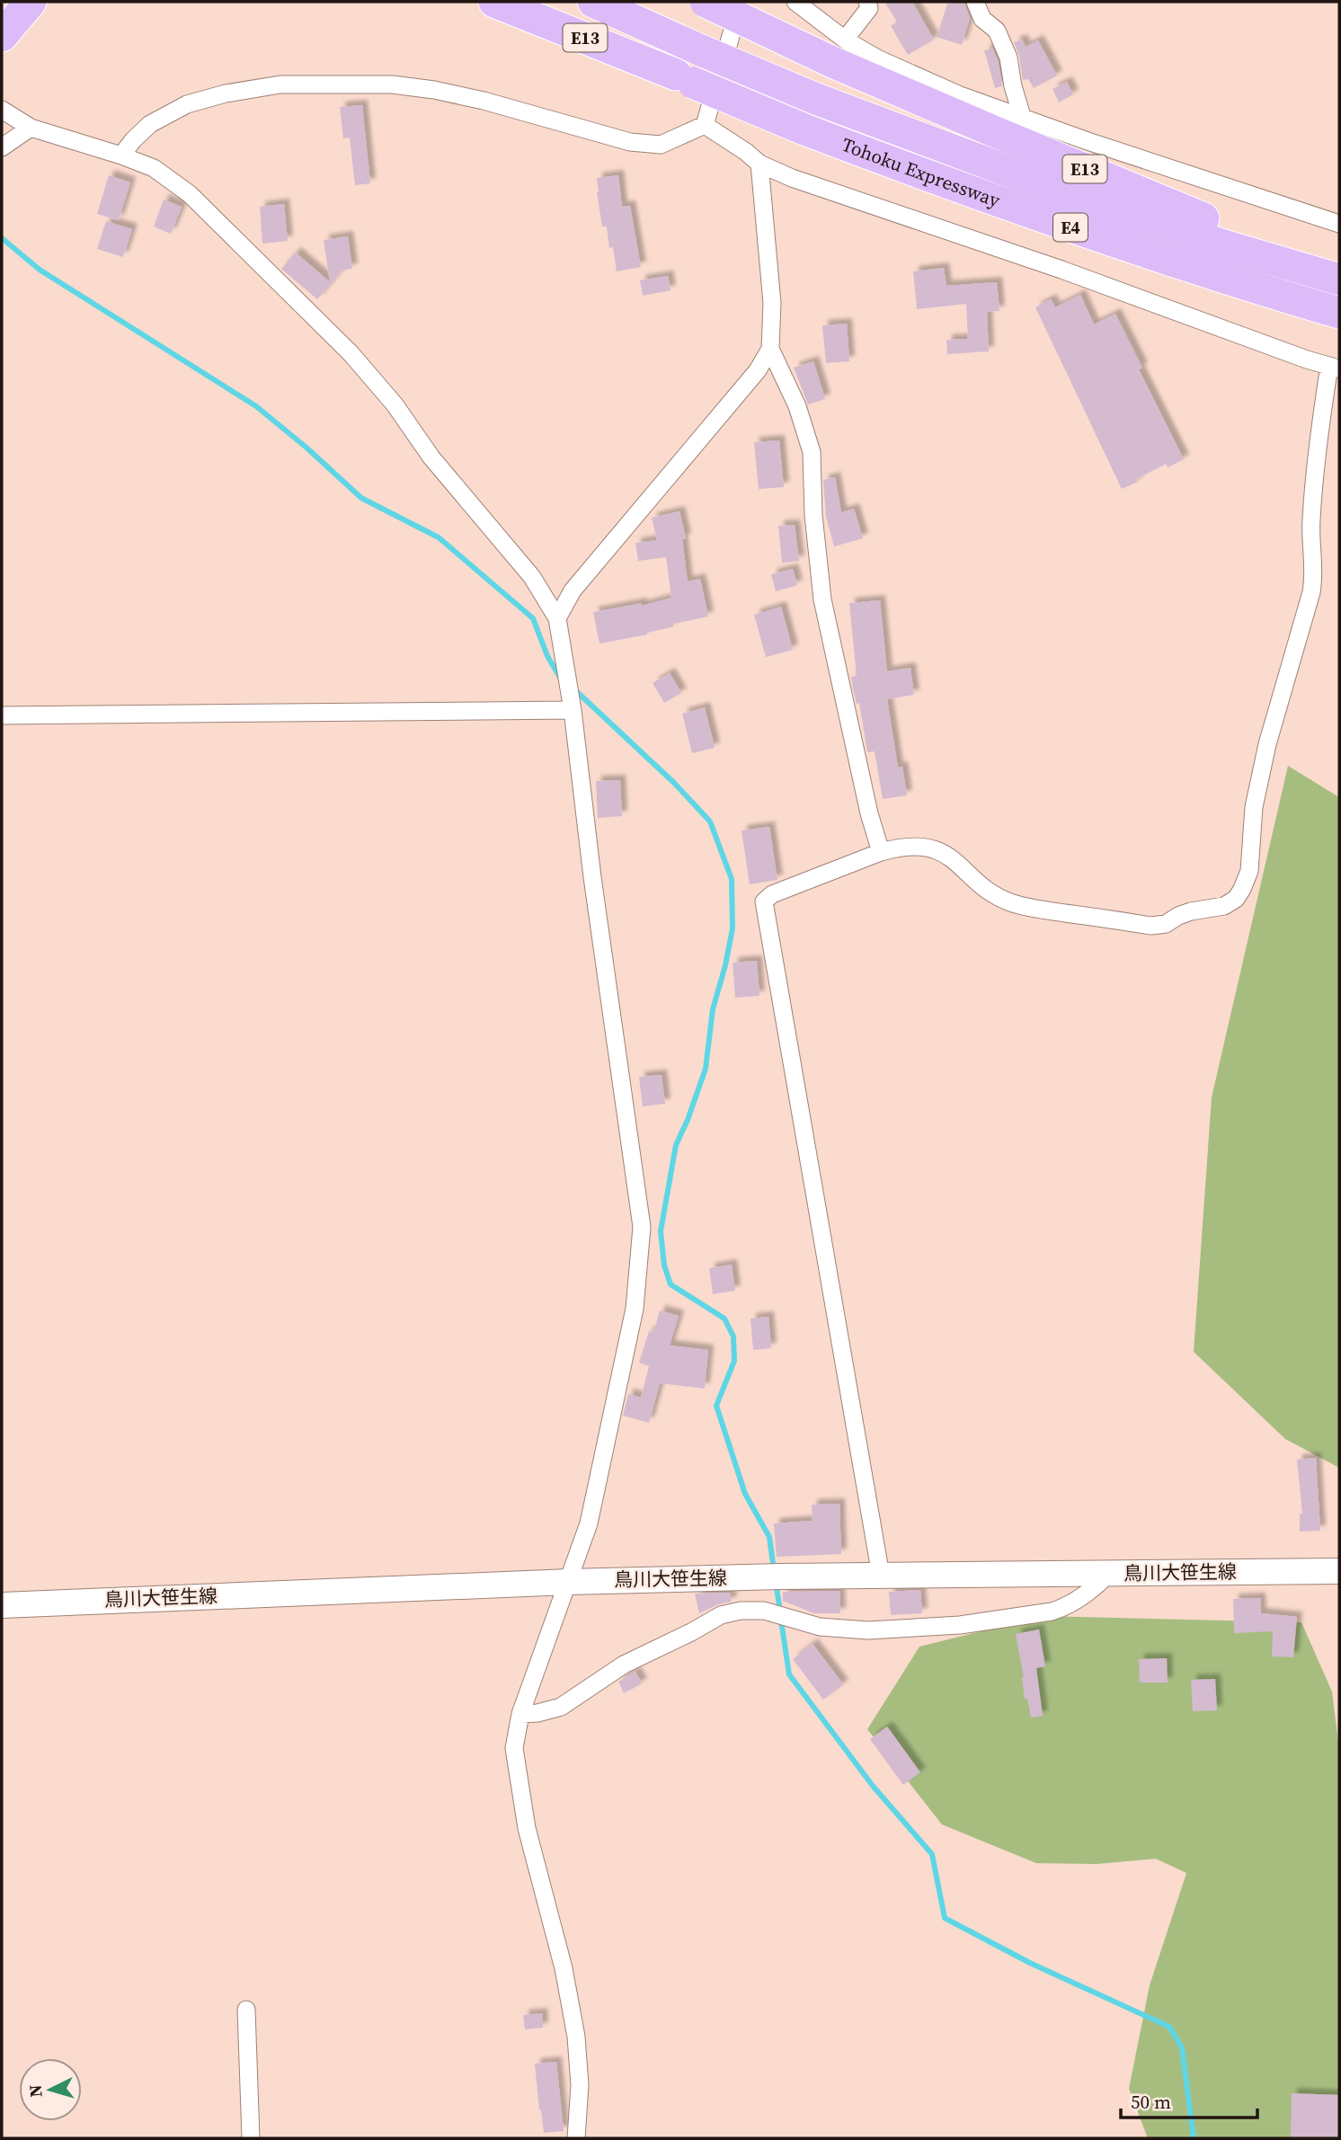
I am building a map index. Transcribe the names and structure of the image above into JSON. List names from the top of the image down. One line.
{"streets":{"highway":["E13","Tohoku Expressway","E4"],"street":["鳥川大笹生線"]},"crossings":[["E13","Tohoku Expressway"]],"scale_bar":"50 m","north":"left"}
